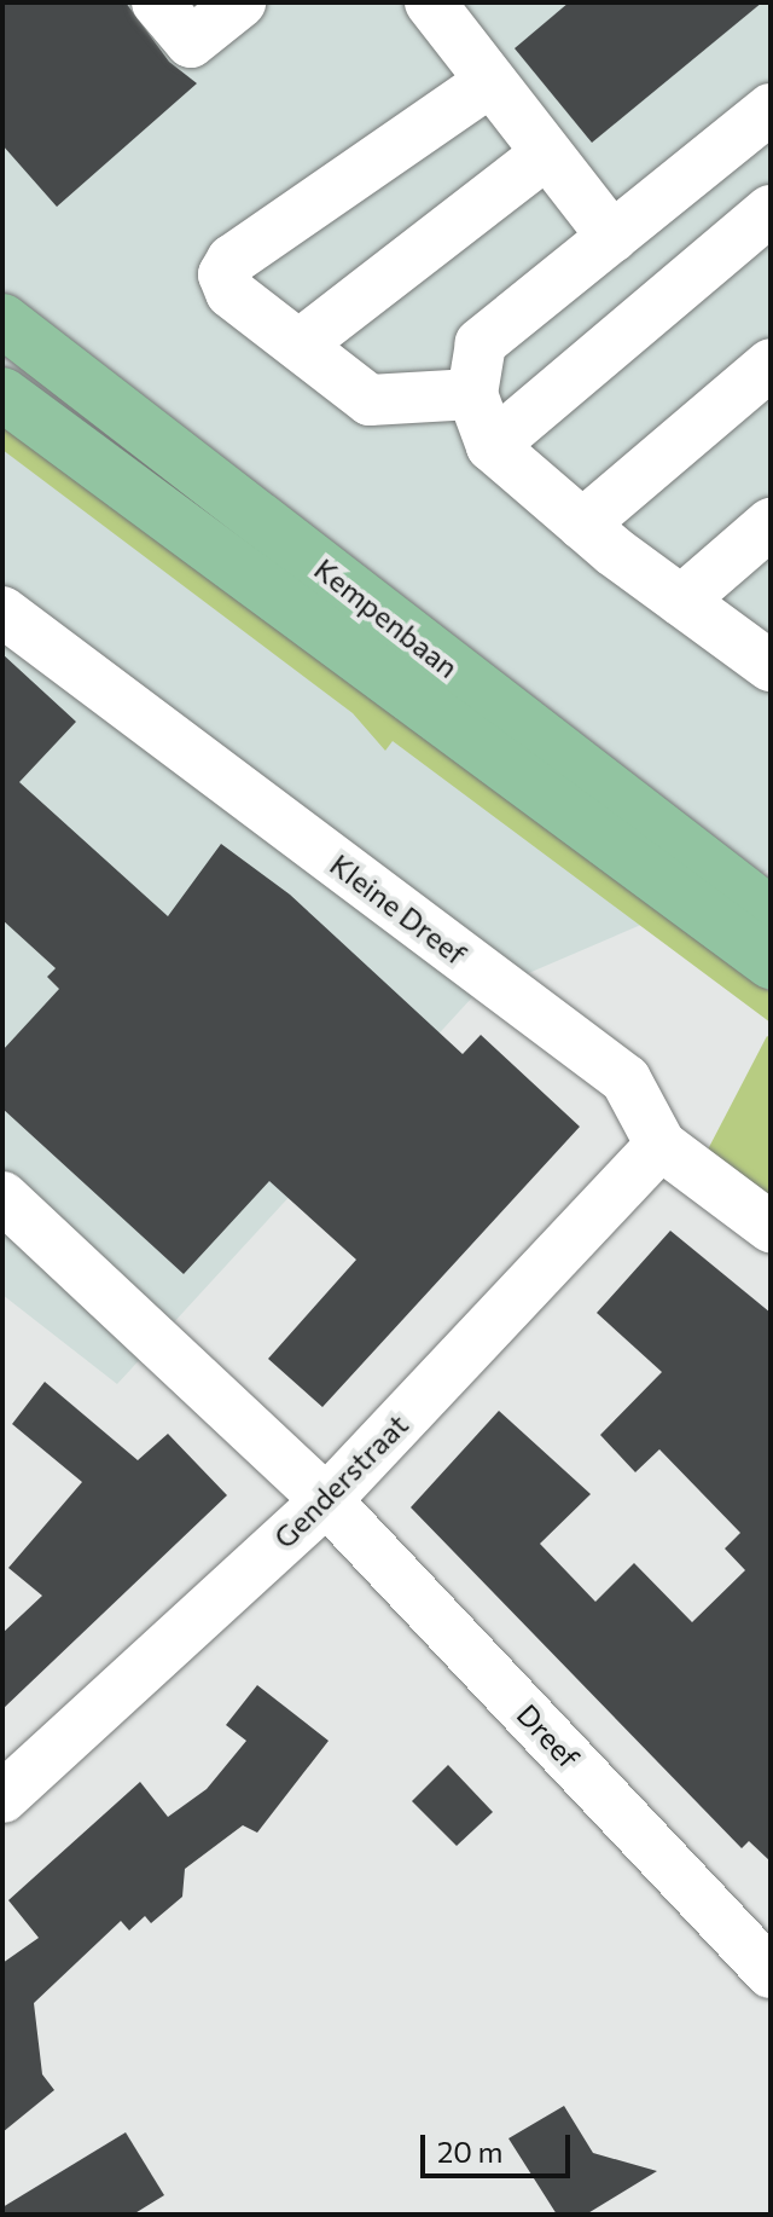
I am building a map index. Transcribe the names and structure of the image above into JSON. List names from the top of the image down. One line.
{"streets":{"main road":["Kempenbaan"],"street":["Kleine Dreef","Genderstraat","Dreef"]},"crossings":[["Kleine Dreef","Genderstraat"],["Genderstraat","Dreef"]],"scale_bar":"20 m"}
